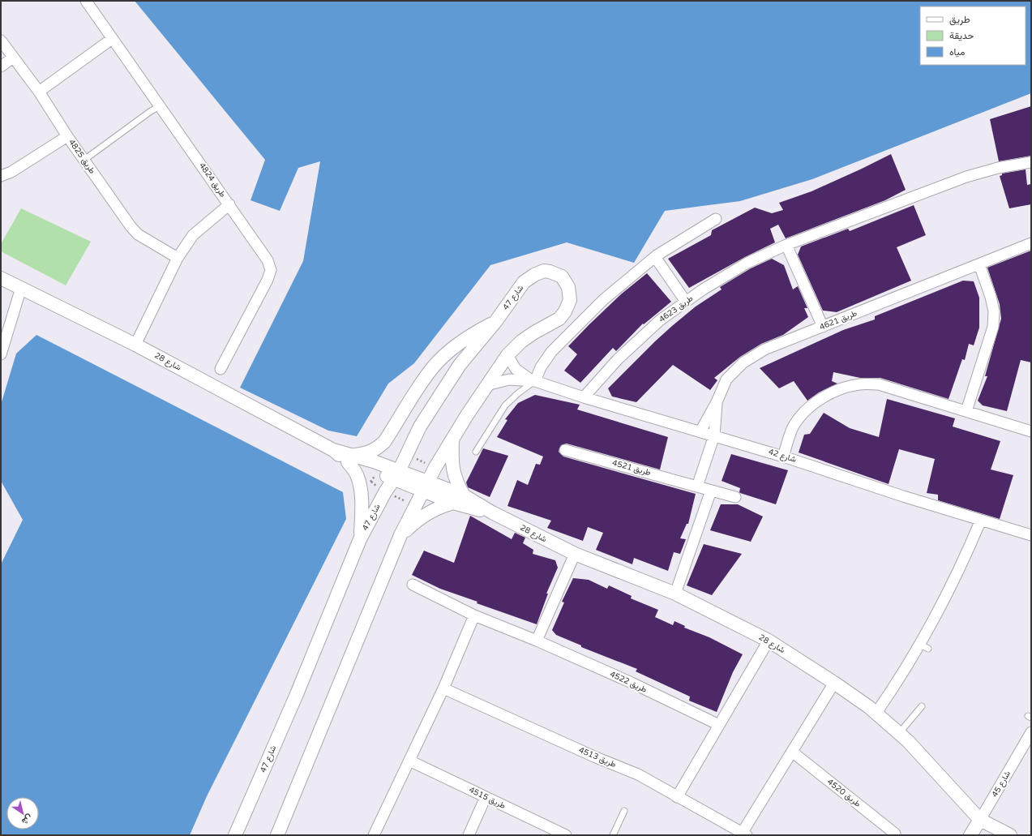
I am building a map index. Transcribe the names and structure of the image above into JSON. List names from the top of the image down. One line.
{"streets":{"street":["طريق 4825","طريق 4824","شارع 47","طريق 4623","طريق 4621","شارع 28","شارع 42","طريق 4521","طريق 4522","طريق 4513","شارع 45","طريق 4520","طريق 4515"]},"crossings":[["شارع 47","شارع 28"],["شارع 47","شارع 42"],["طريق 4623","شارع 42"],["طريق 4621","شارع 42"],["شارع 28","شارع 45"]],"legend":["طريق","حديقة","مياه"],"north":"bottom right"}
